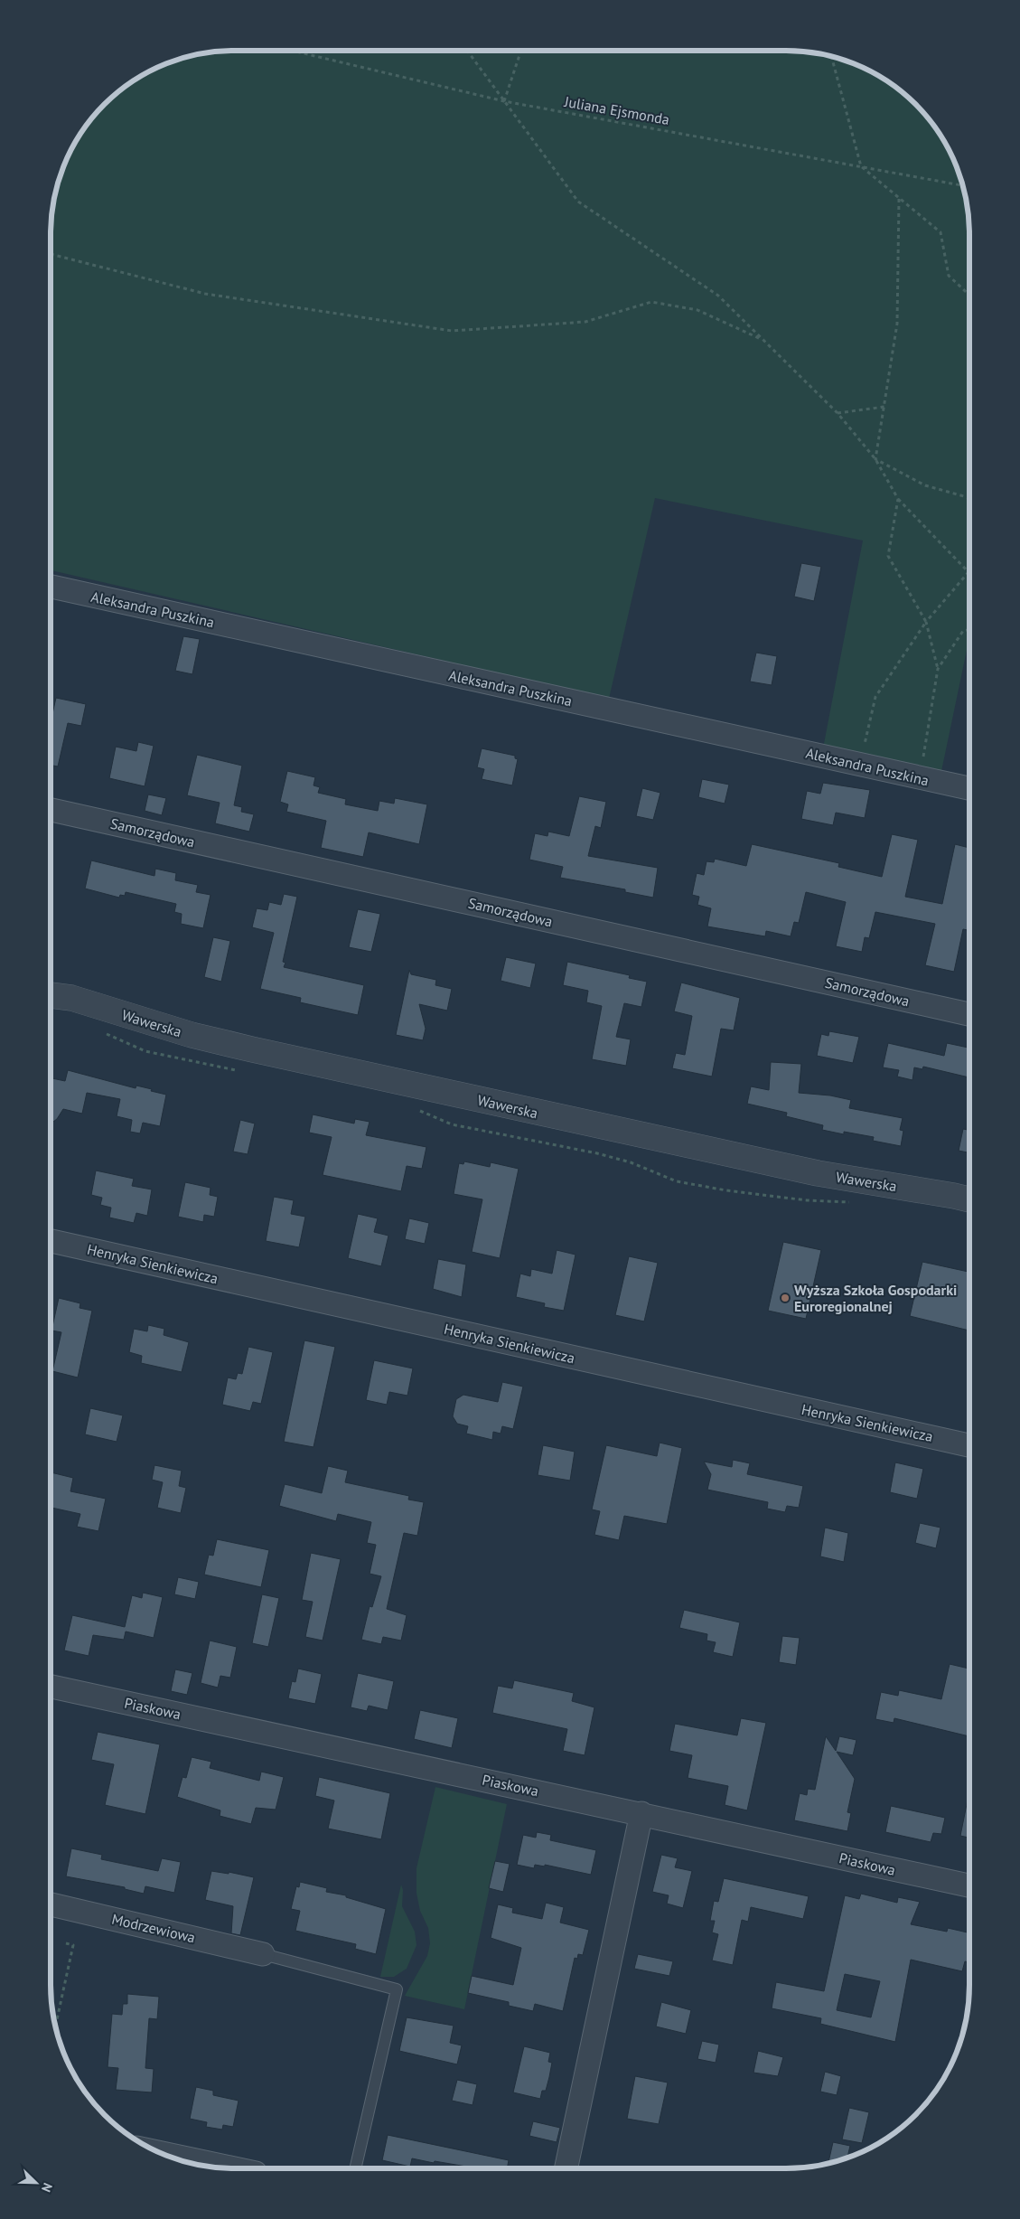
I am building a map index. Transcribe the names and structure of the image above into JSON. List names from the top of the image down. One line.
{"streets":{"street":["Aleksandra Puszkina","Samorządowa","Wawerska","Henryka Sienkiewicza","Piaskowa","Modrzewiowa"],"path":["Juliana Ejsmonda"]},"places":["Wyższa Szkoła Gospodarki Euroregionalnej"],"north":"bottom right"}
